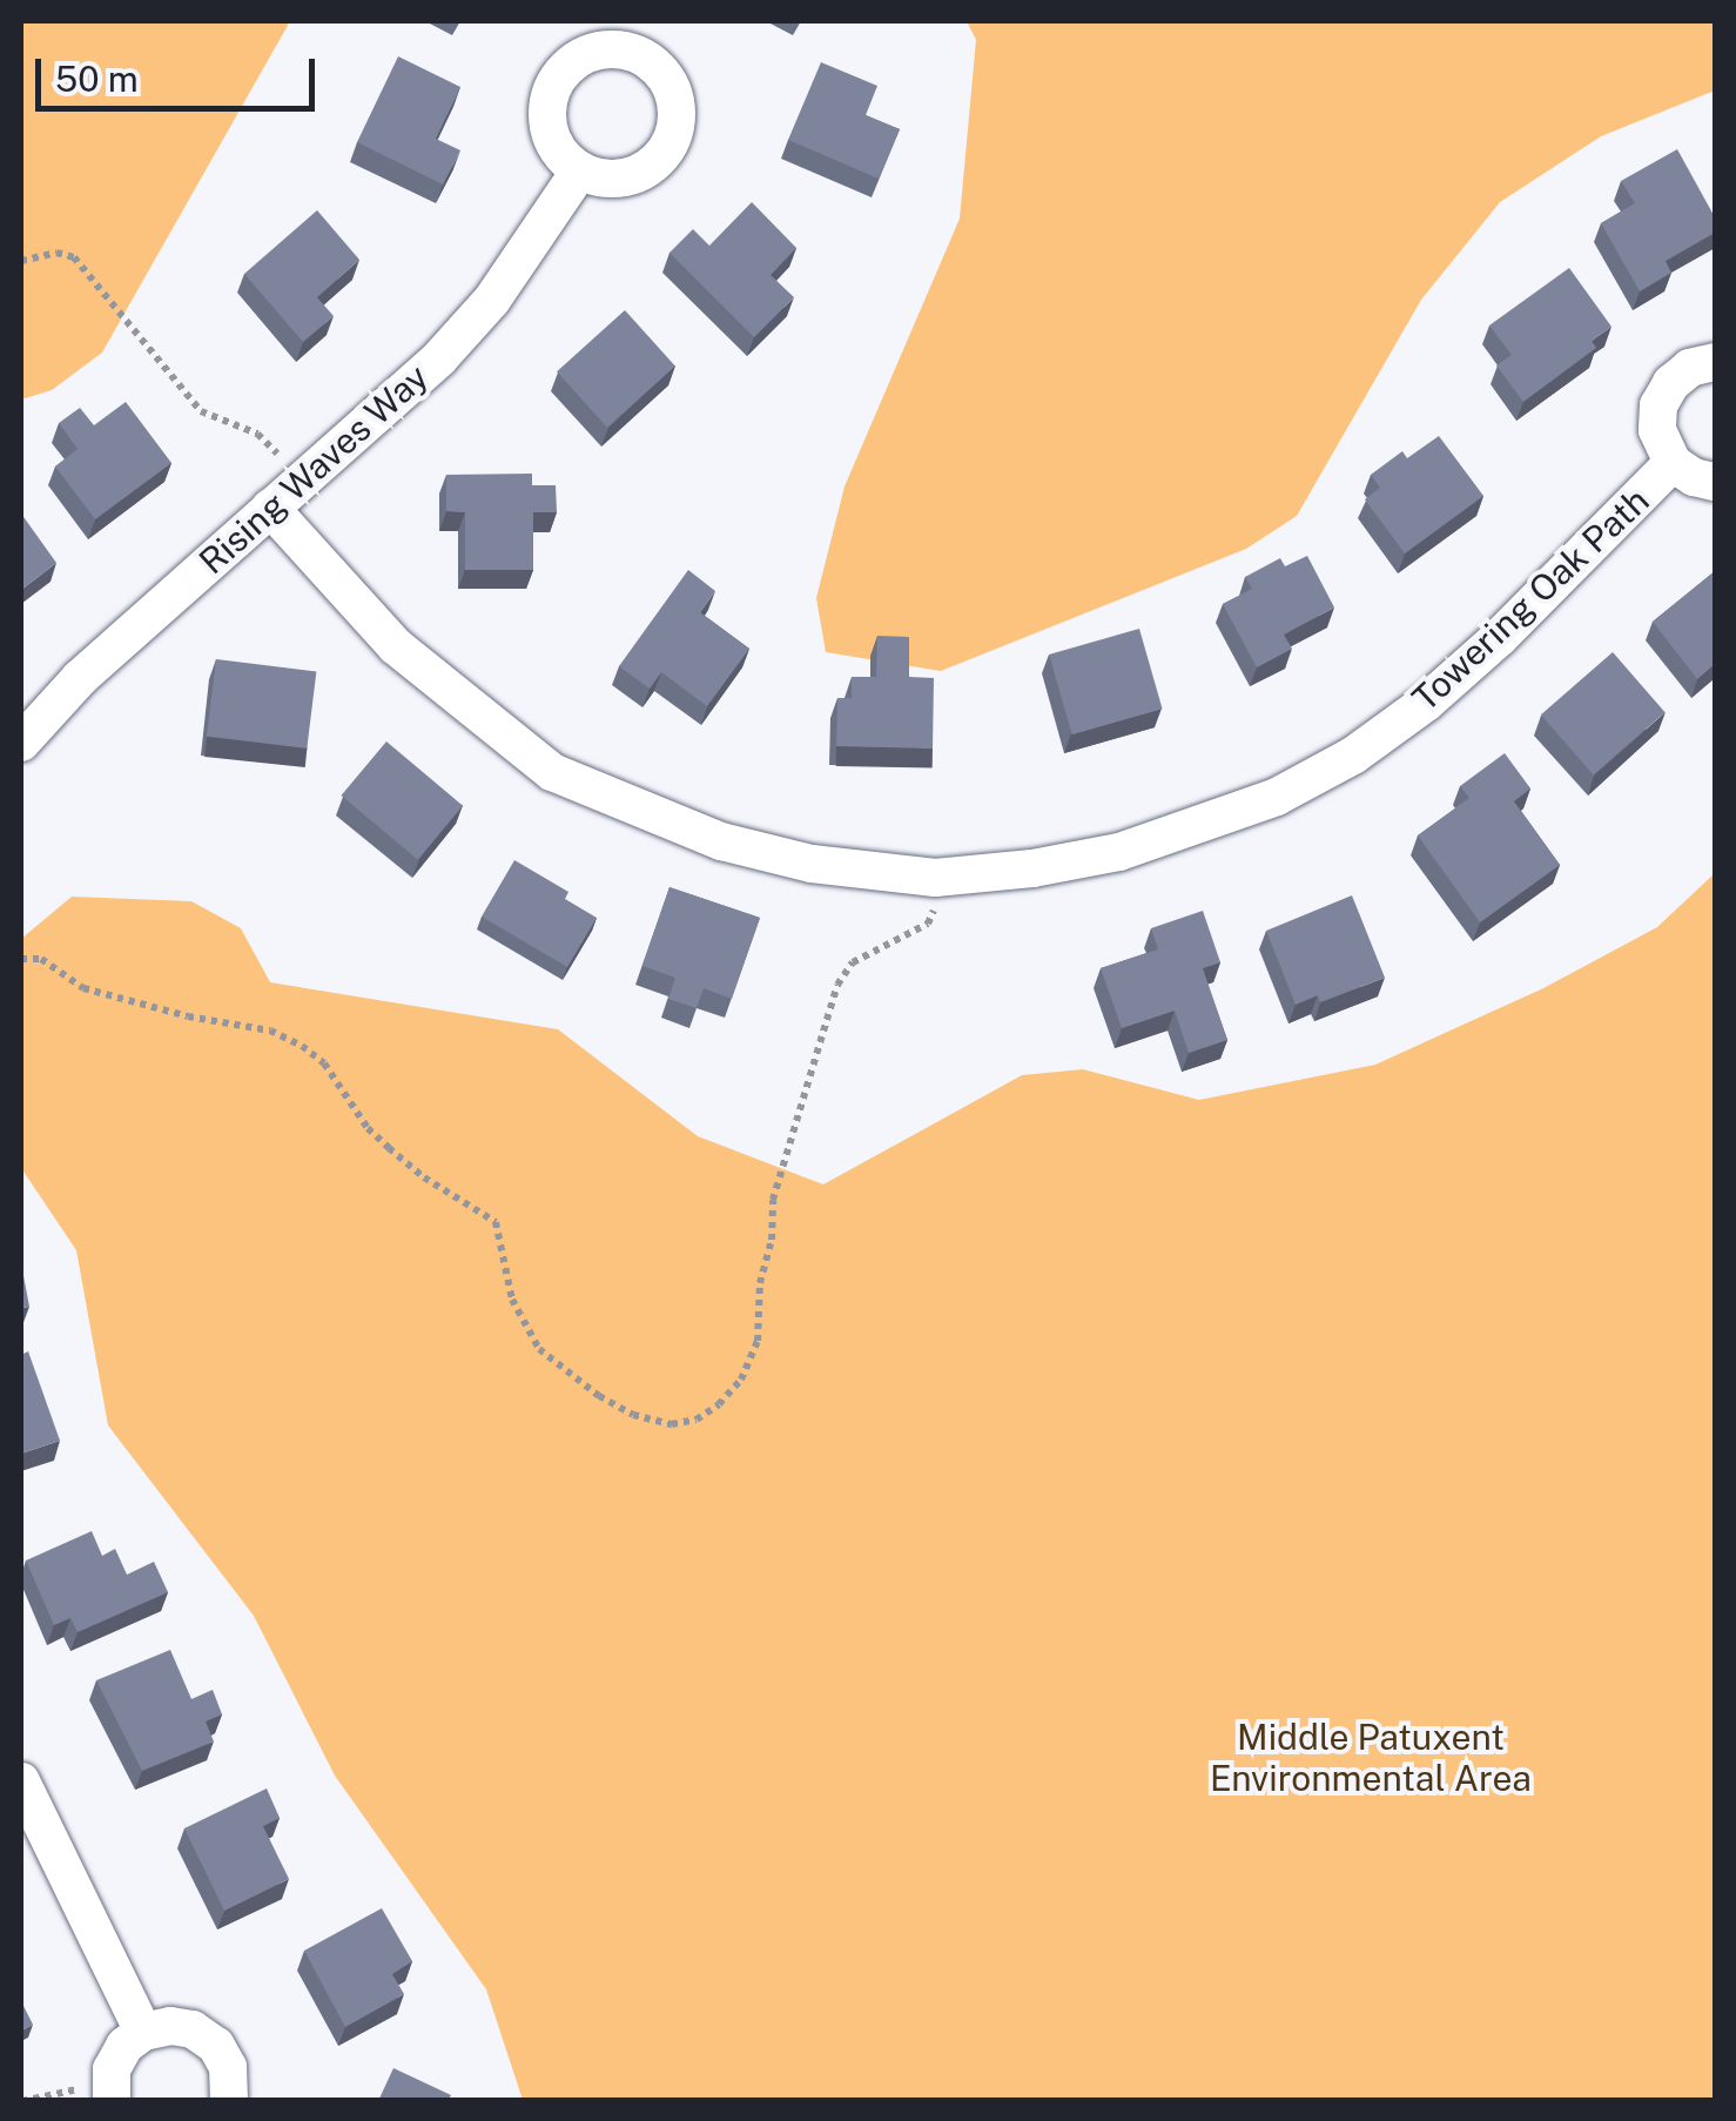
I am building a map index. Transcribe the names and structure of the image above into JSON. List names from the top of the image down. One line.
{"streets":{"street":["Rising Waves Way","Towering Oak Path"]},"crossings":[["Rising Waves Way","Towering Oak Path"]],"parks":["Middle Patuxent Environmental Area"],"scale_bar":"50 m"}
